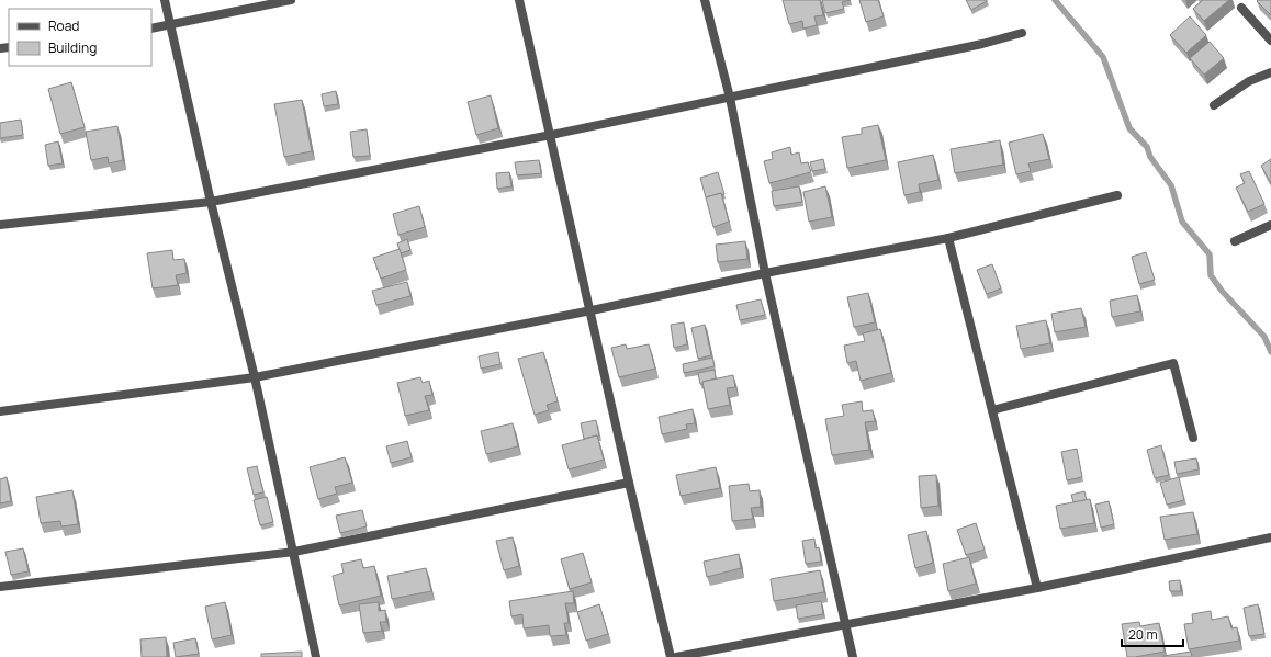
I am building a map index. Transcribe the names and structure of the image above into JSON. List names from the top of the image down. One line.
{"legend":["Road","Building"],"scale_bar":"20 m"}
